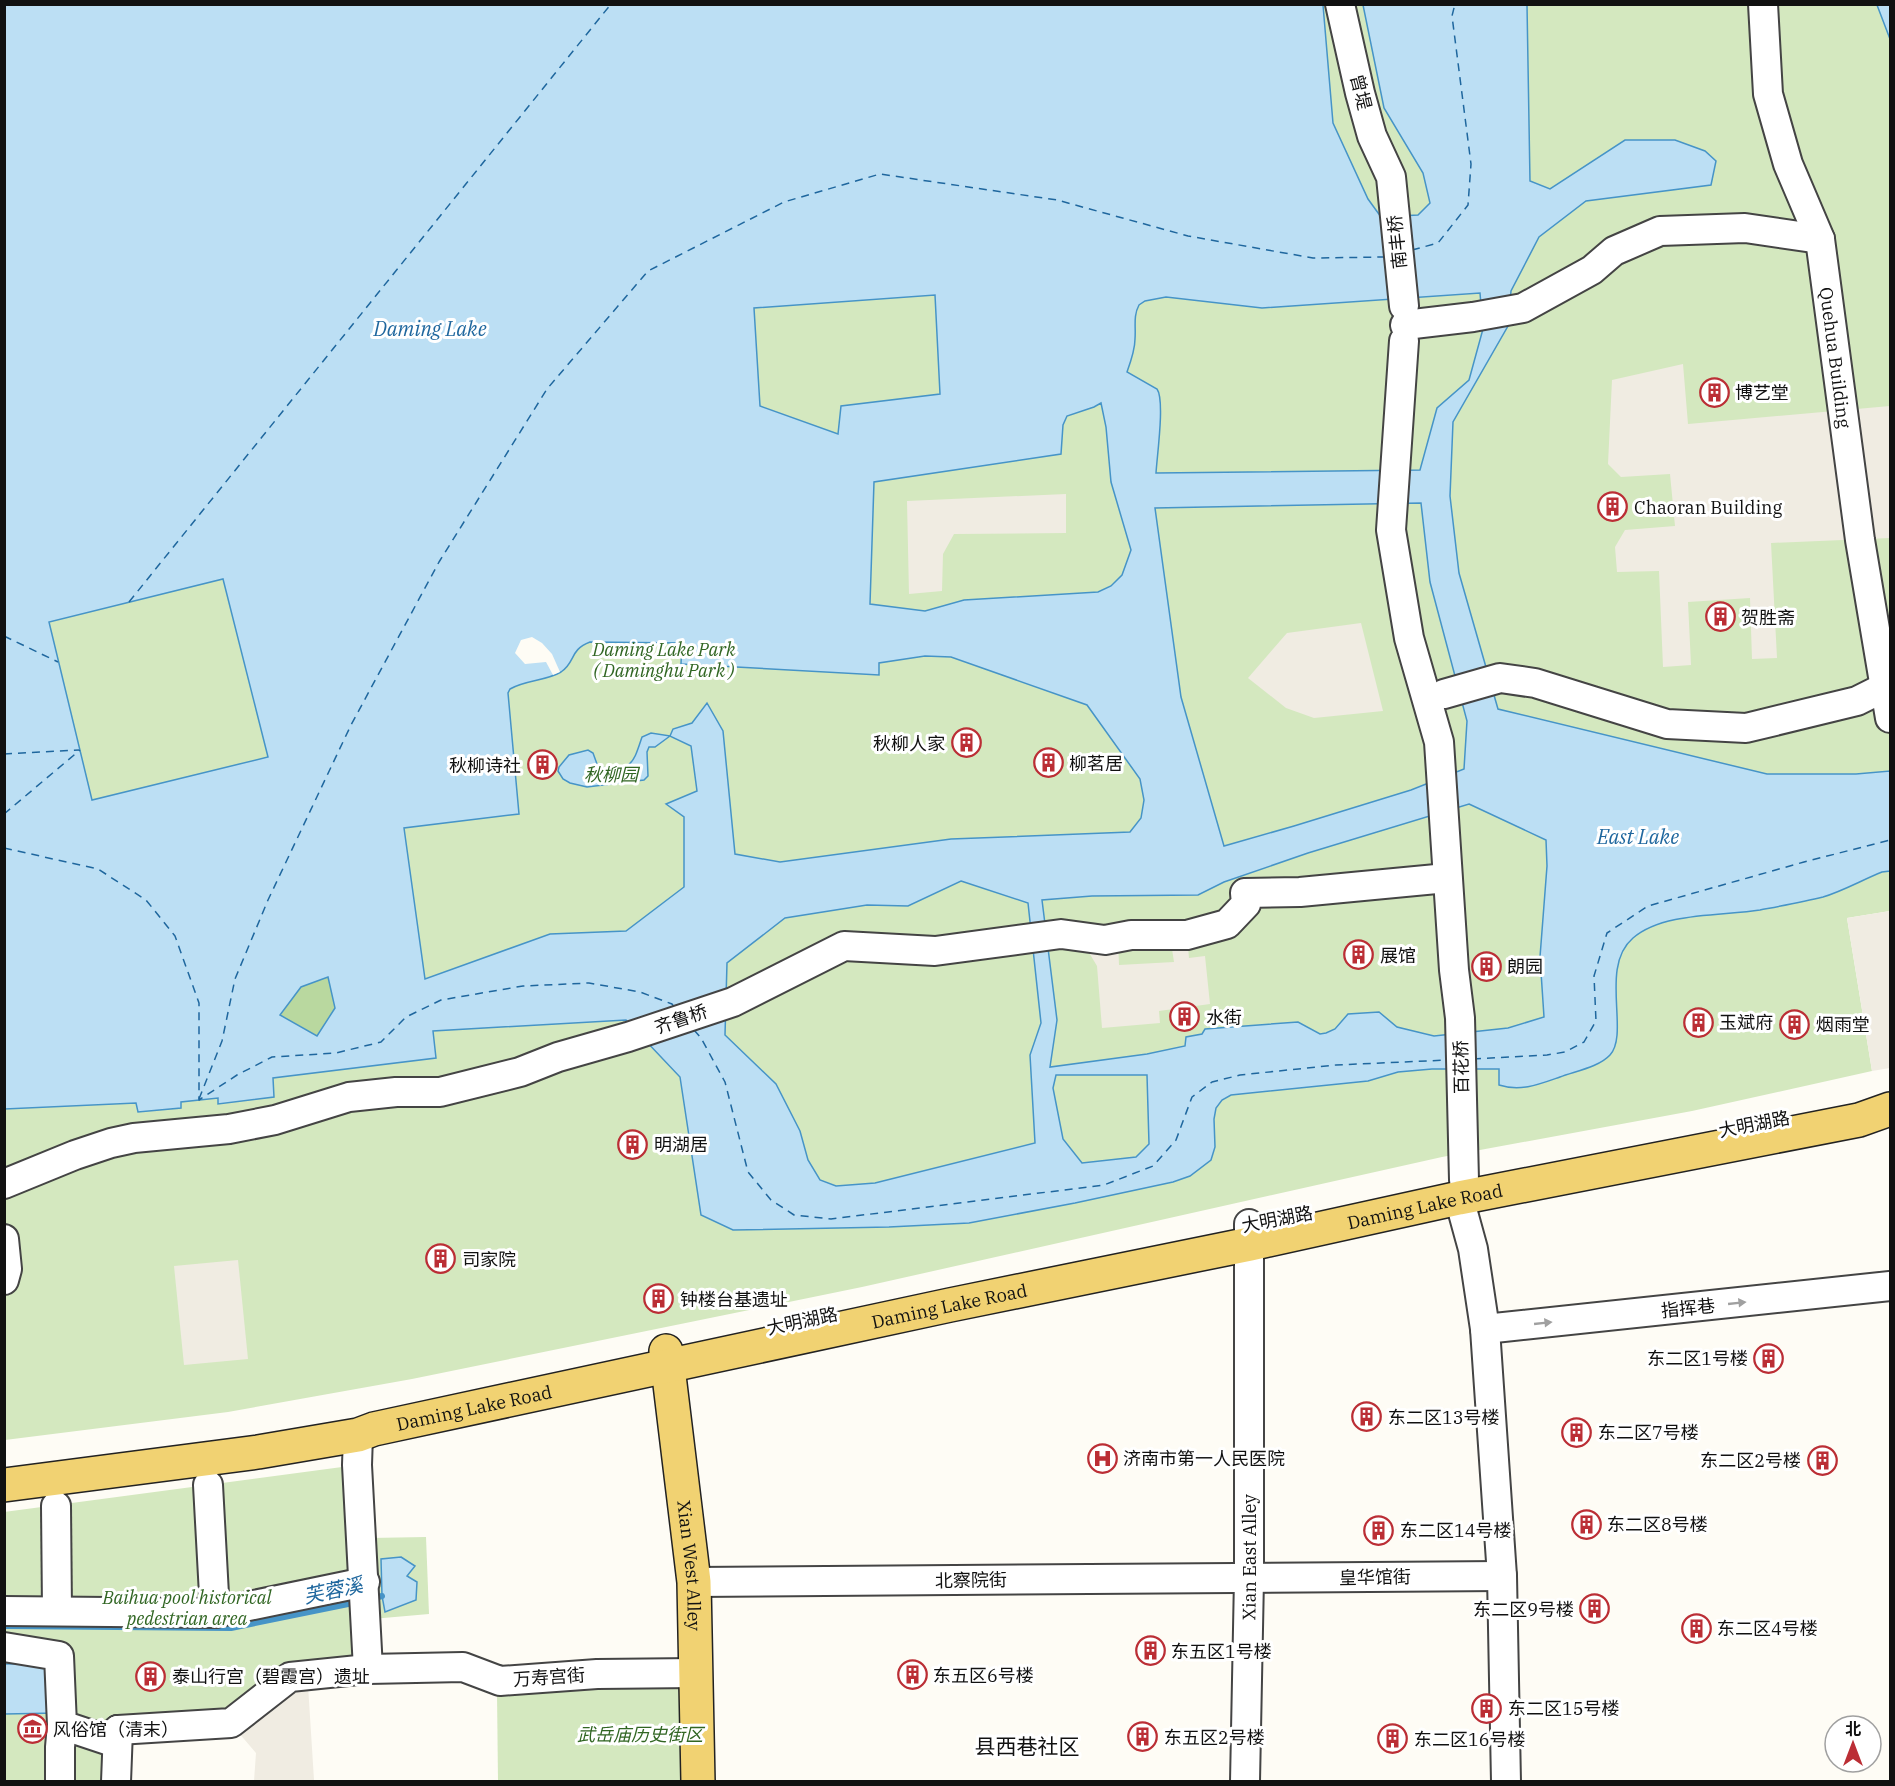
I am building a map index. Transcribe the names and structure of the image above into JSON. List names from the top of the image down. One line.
{"streets":{"main road":["大明湖路","Daming Lake Road","Xian West Alley"],"street":["曾堤","南丰桥","Quehua Building","齐鲁桥","百花桥","指挥巷","Xian East Alley","皇华馆街","北察院街","万寿宫街"]},"crossings":[["曾堤","南丰桥"],["南丰桥","百花桥"],["齐鲁桥","百花桥"],["百花桥","大明湖路"],["百花桥","Daming Lake Road"],["百花桥","指挥巷"],["百花桥","皇华馆街"],["大明湖路","Daming Lake Road"],["大明湖路","Xian East Alley"],["大明湖路","Xian West Alley"],["Daming Lake Road","Xian East Alley"],["Daming Lake Road","Xian West Alley"],["Xian East Alley","皇华馆街"],["Xian East Alley","北察院街"],["Xian West Alley","北察院街"],["Xian West Alley","万寿宫街"],["皇华馆街","北察院街"]],"one_way":["指挥巷"],"districts":["县西巷社区"],"water":["Daming Lake","East Lake","芙蓉溪"],"parks":["Daming Lake Park ( Daminghu Park )","秋柳园","Baihua pool historical pedestrian area","武岳庙历史街区"],"places":{"building":["博艺堂","Chaoran Building","贺胜斋","秋柳人家","柳茗居","秋柳诗社","展馆","朗园","水街","玉斌府","烟雨堂","明湖居","司家院","钟楼台基遗址","东二区1号楼","东二区13号楼","东二区7号楼","东二区2号楼","东二区8号楼","东二区14号楼","东二区9号楼","东二区4号楼","东五区1号楼","东五区6号楼","泰山行宫（碧霞宫）遗址","东二区15号楼","东五区2号楼","东二区16号楼"],"hospital":["济南市第一人民医院"],"museum":["风俗馆（清末）"]},"north":"top"}
